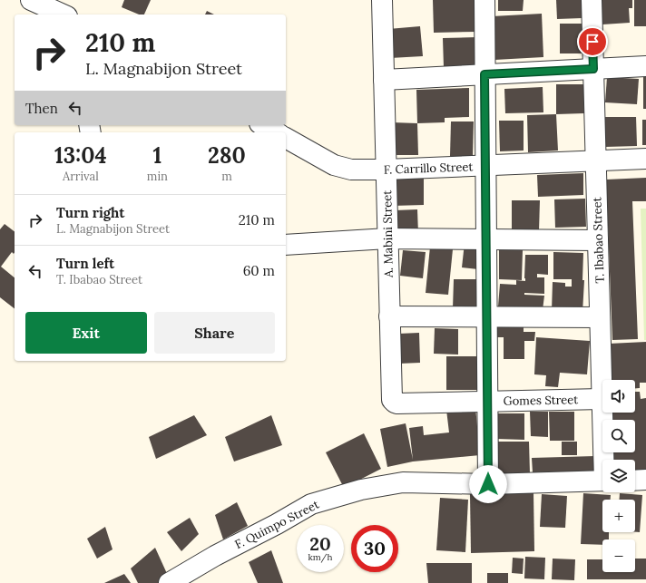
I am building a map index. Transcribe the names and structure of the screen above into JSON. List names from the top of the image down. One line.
{"streets":{"street":["F. Carrillo Street","A. Mabini Street","T. Ibabao Street","Gomes Street","F. Quimpo Street"]},"crossings":[["F. Carrillo Street","A. Mabini Street"],["F. Carrillo Street","T. Ibabao Street"],["A. Mabini Street","Gomes Street"],["T. Ibabao Street","Gomes Street"]],"page":{"turn":["210 m","L. Magnabijon Street"],"then":"Then","eta":["13:04","Arrival","1","min","280","m"],"list":[{"name":"Turn right","note":"L. Magnabijon Street","value":"210 m"},{"name":"Turn left","note":"T. Ibabao Street","value":"60 m"}],"buttons":["Exit","Share"],"map_buttons":["+","−"],"speed":"20 km/h","limit":"30"}}
